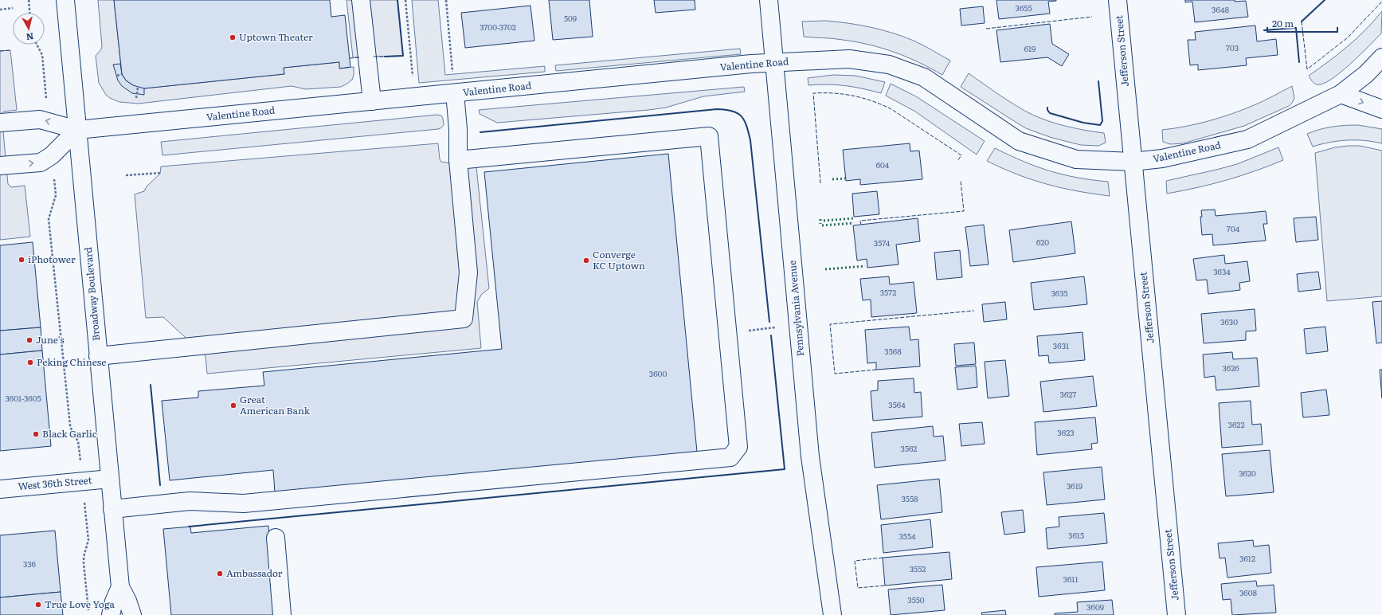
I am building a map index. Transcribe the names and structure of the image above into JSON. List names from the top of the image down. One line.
{"streets":{"street":["Jefferson Street","Valentine Road","Broadway Boulevard","Pennsylvania Avenue","West 36th Street"]},"crossings":[["Jefferson Street","Valentine Road"],["Valentine Road","Broadway Boulevard"],["Valentine Road","Pennsylvania Avenue"],["Broadway Boulevard","West 36th Street"]],"places":["Uptown Theater","iPhotower","Converge KC Uptown","June's","Peking Chinese","Great American Bank","Black Garlic","Ambassador","True Love Yoga"],"house_numbers":["3655","3648","509","3700-3702","703","619","604","704","620","3574","3634","3572","3635","3630","3631","3568","3626","3600","3627","3601-3605","3564","3622","3623","3562","3620","3619","3558","3615","3554","3612","336","3552","3611","3608","3550","3609"],"scale_bar":"20 m","north":"bottom"}
